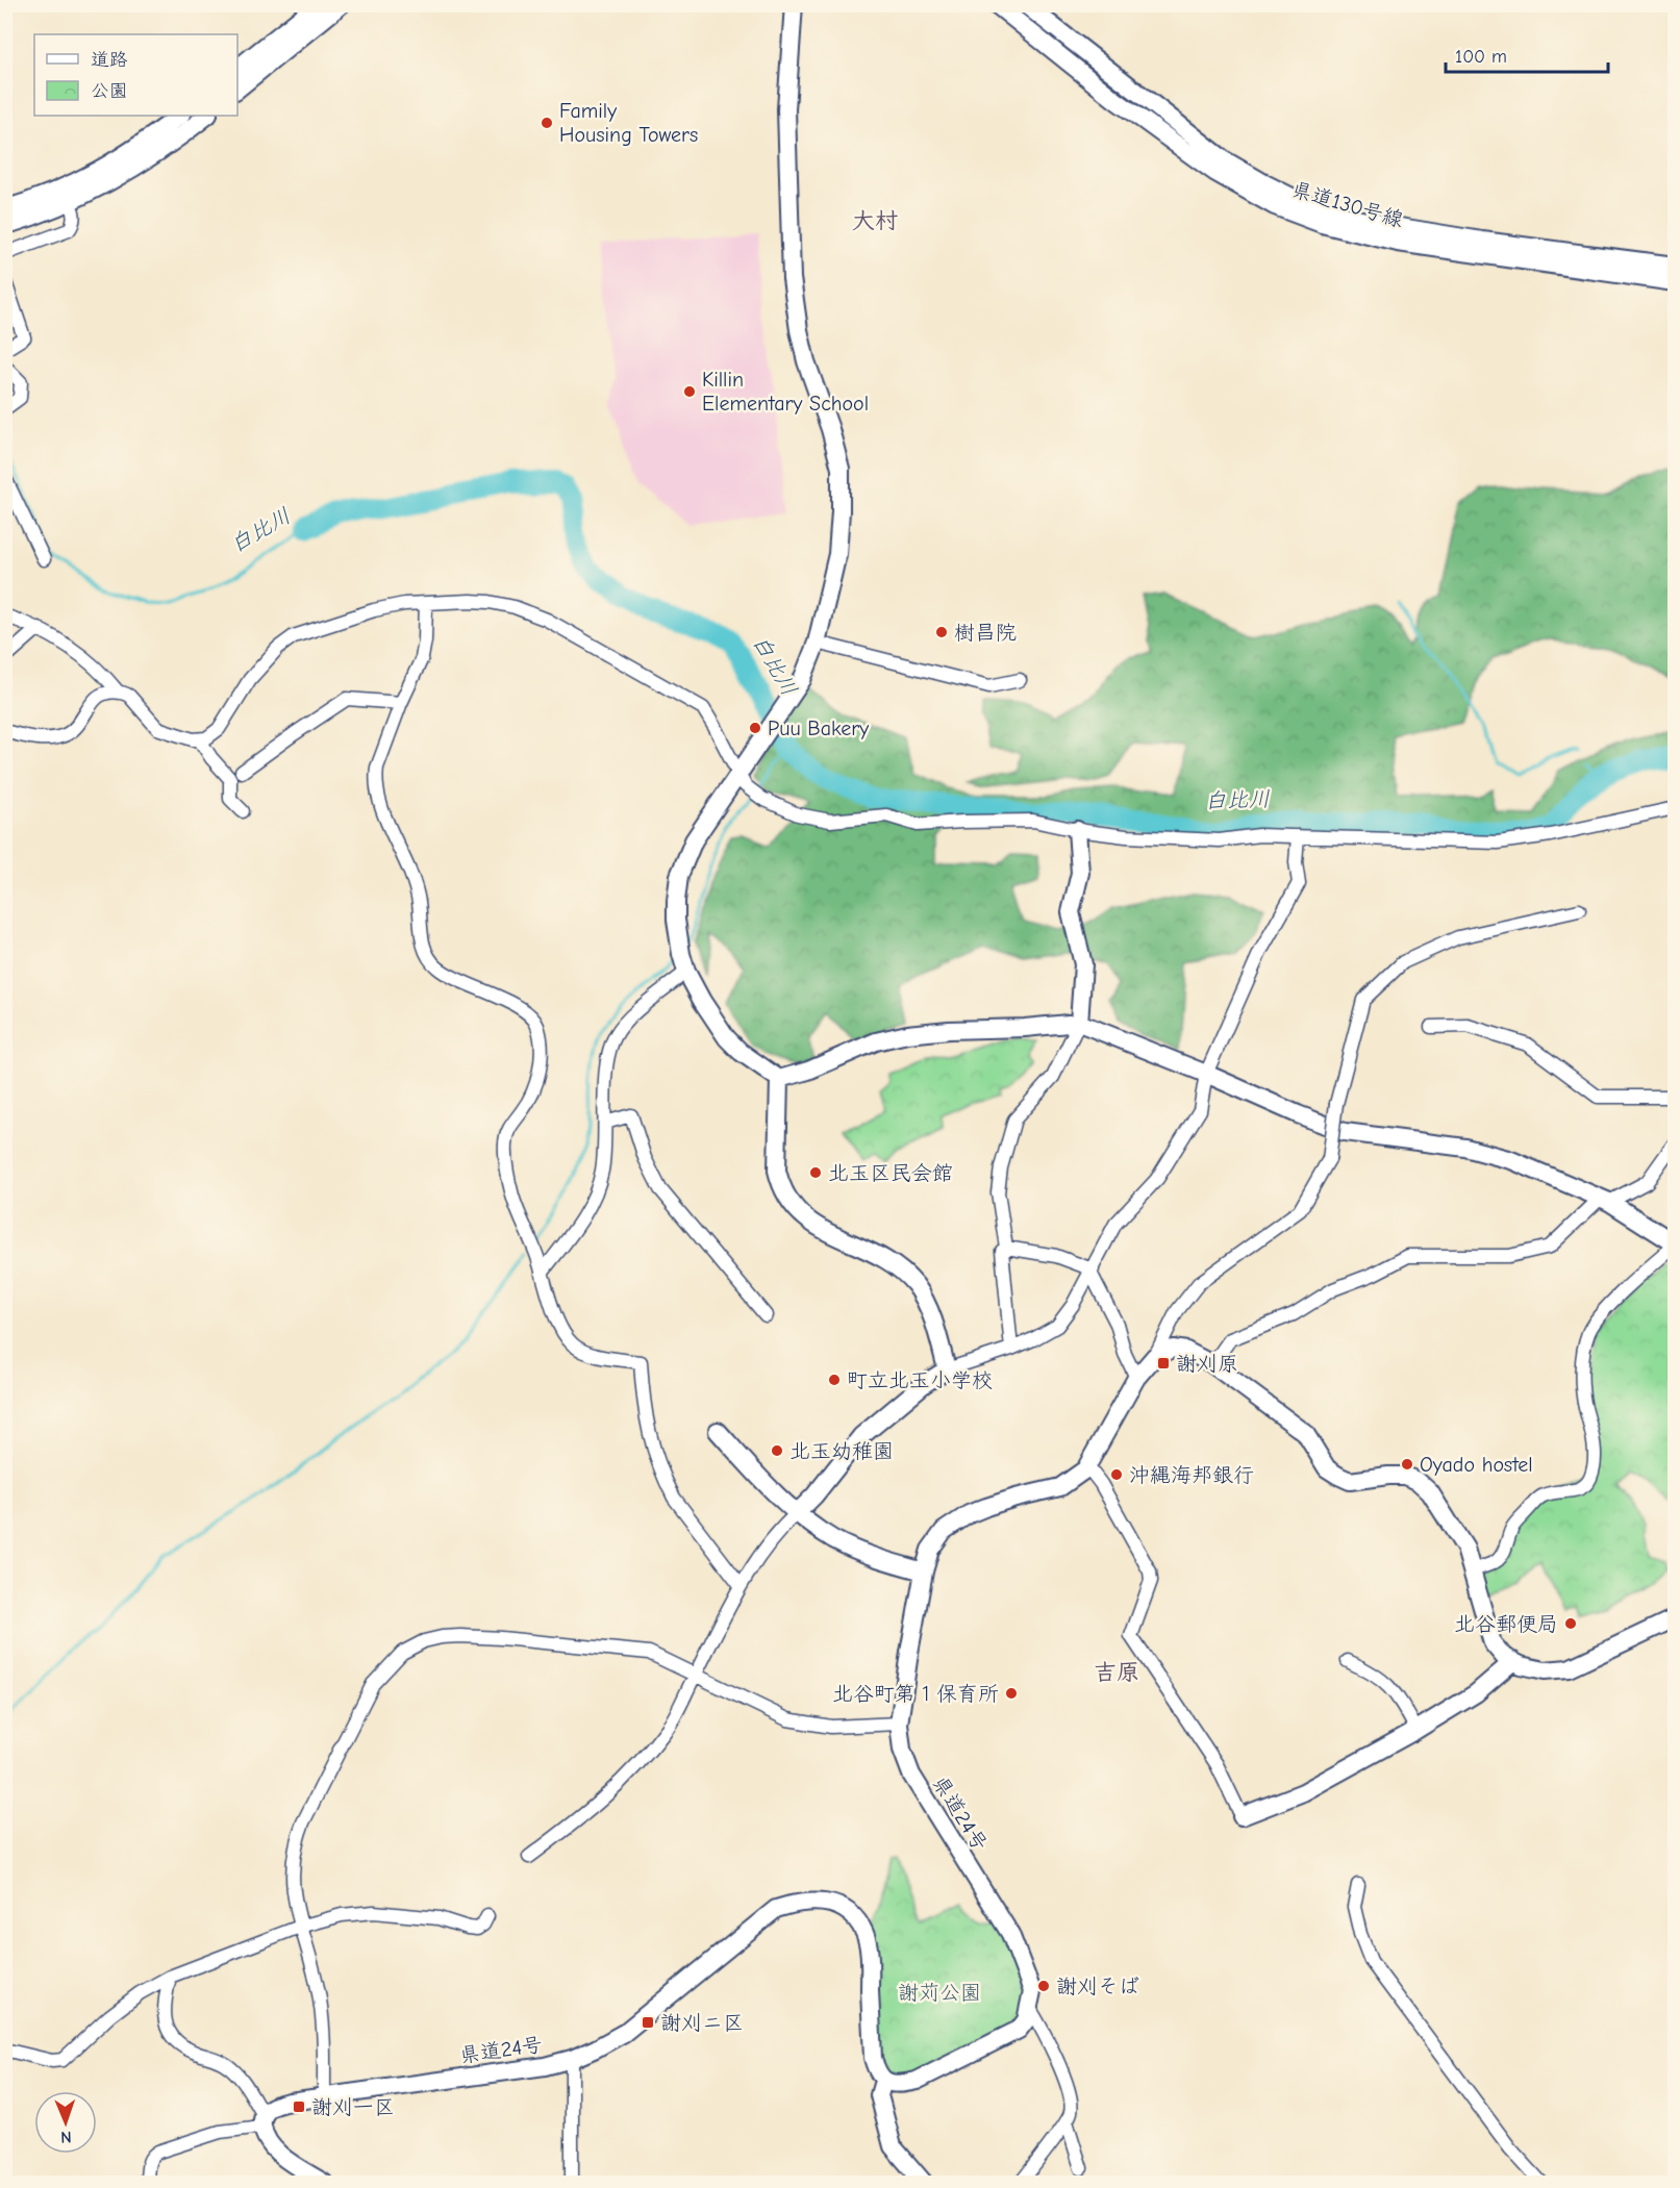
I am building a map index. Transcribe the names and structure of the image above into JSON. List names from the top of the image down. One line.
{"streets":{"main road":["県道130号線","県道24号"]},"districts":["大村","吉原"],"water":["白比川"],"parks":["謝苅公園"],"places":{"other":["Family Housing Towers","Killin Elementary School","樹昌院","Puu Bakery","北玉区民会館","町立北玉小学校","北玉幼稚園","Oyado hostel","沖縄海邦銀行","北谷郵便局","北谷町第１保育所","謝刈そば"],"transit":["謝刈原","謝刈ニ区","謝刈一区"]},"legend":["道路","公園"],"scale_bar":"100 m","north":"bottom"}
